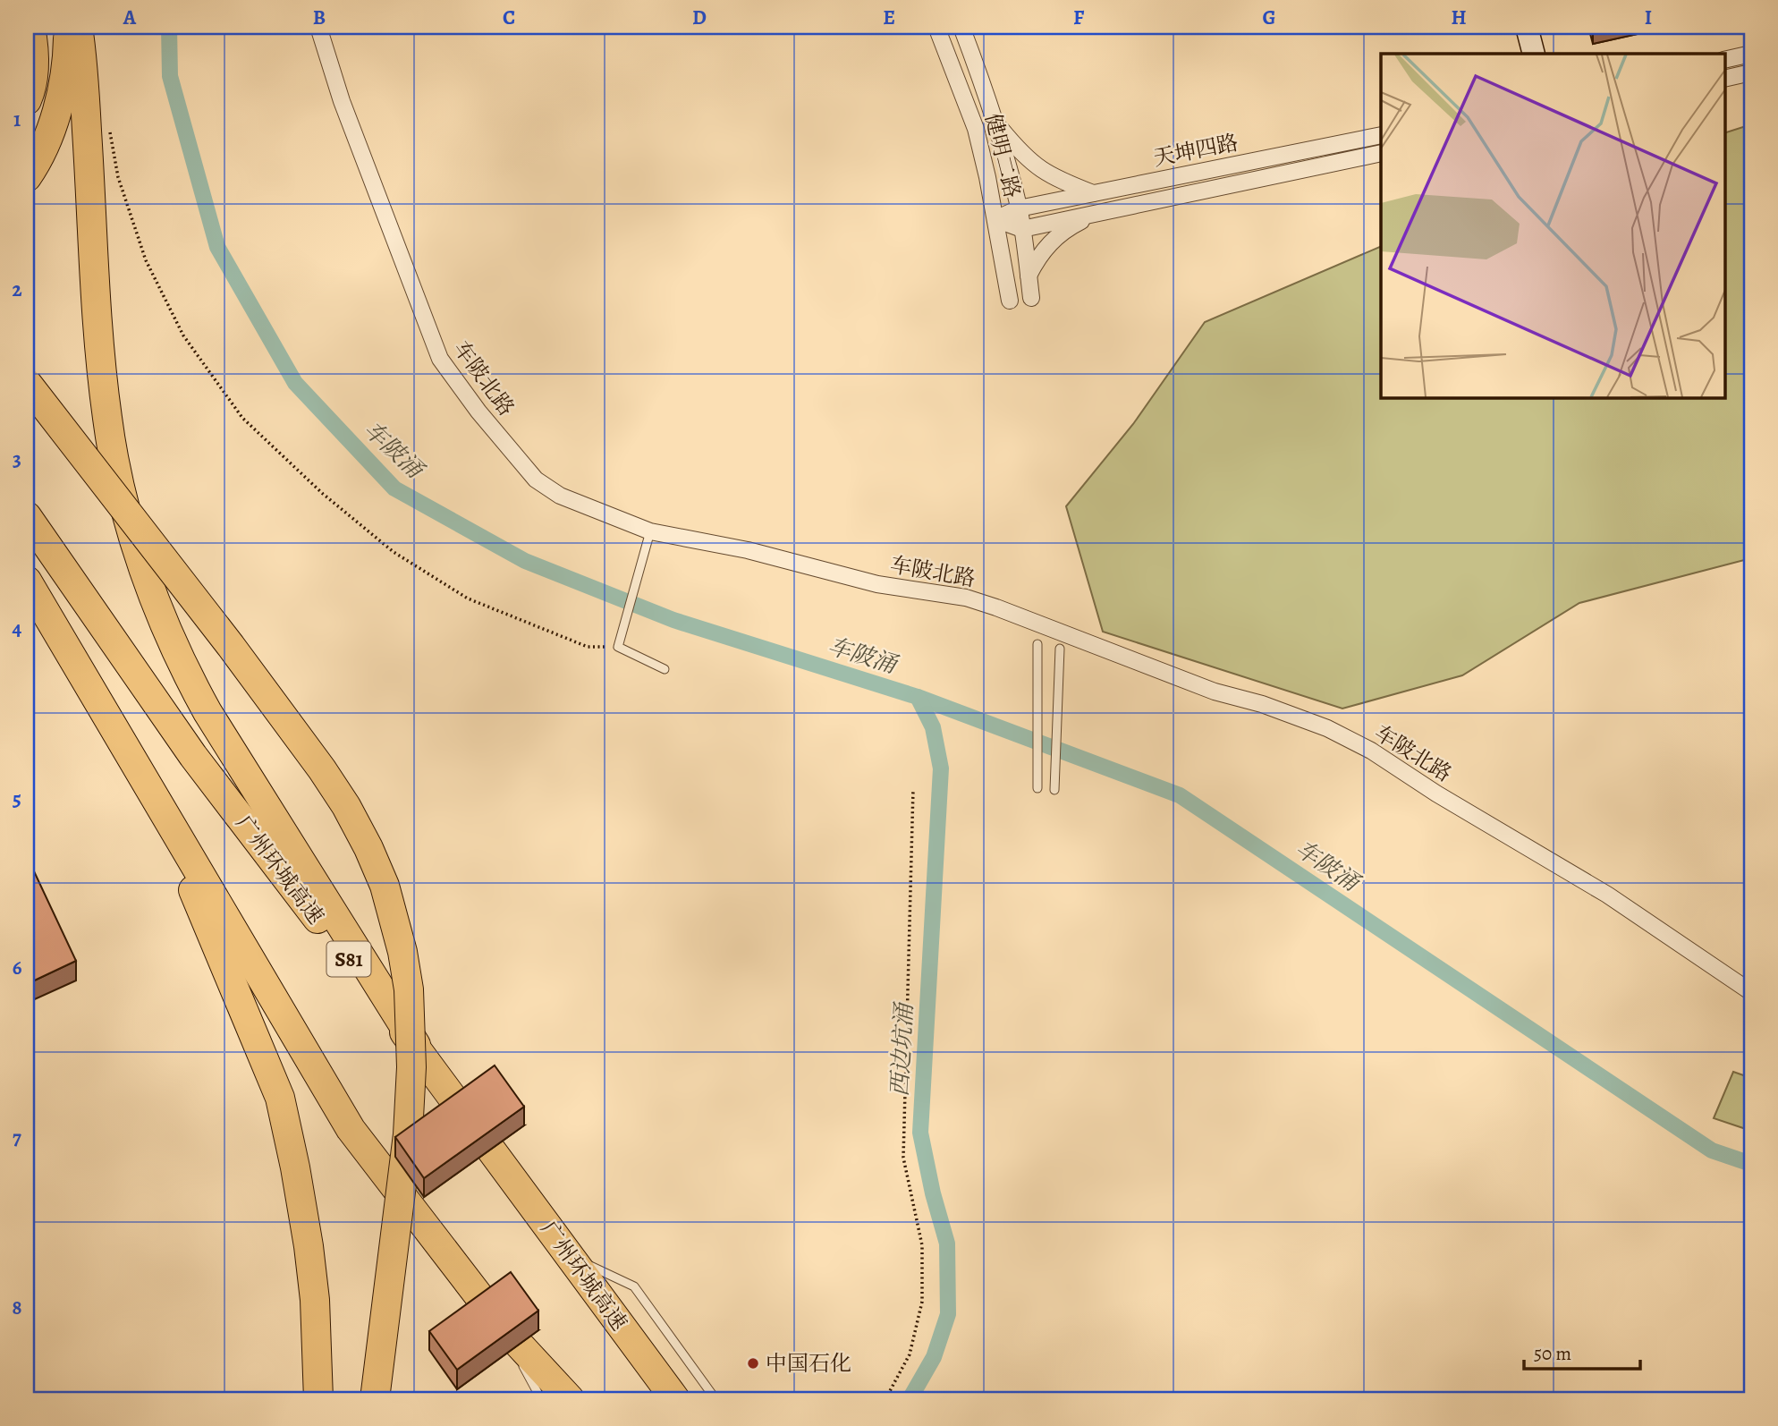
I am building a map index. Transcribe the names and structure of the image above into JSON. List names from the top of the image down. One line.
{"streets":{"highway":["广州环城高速","S81"],"street":["天坤四路","健明二路","车陂北路"]},"crossings":[["天坤四路","健明二路"]],"water":["车陂涌","西边坑涌"],"places":["中国石化"],"scale_bar":"50 m","grid":{"columns":["A","B","C","D","E","F","G","H","I"],"rows":["1","2","3","4","5","6","7","8"]}}
